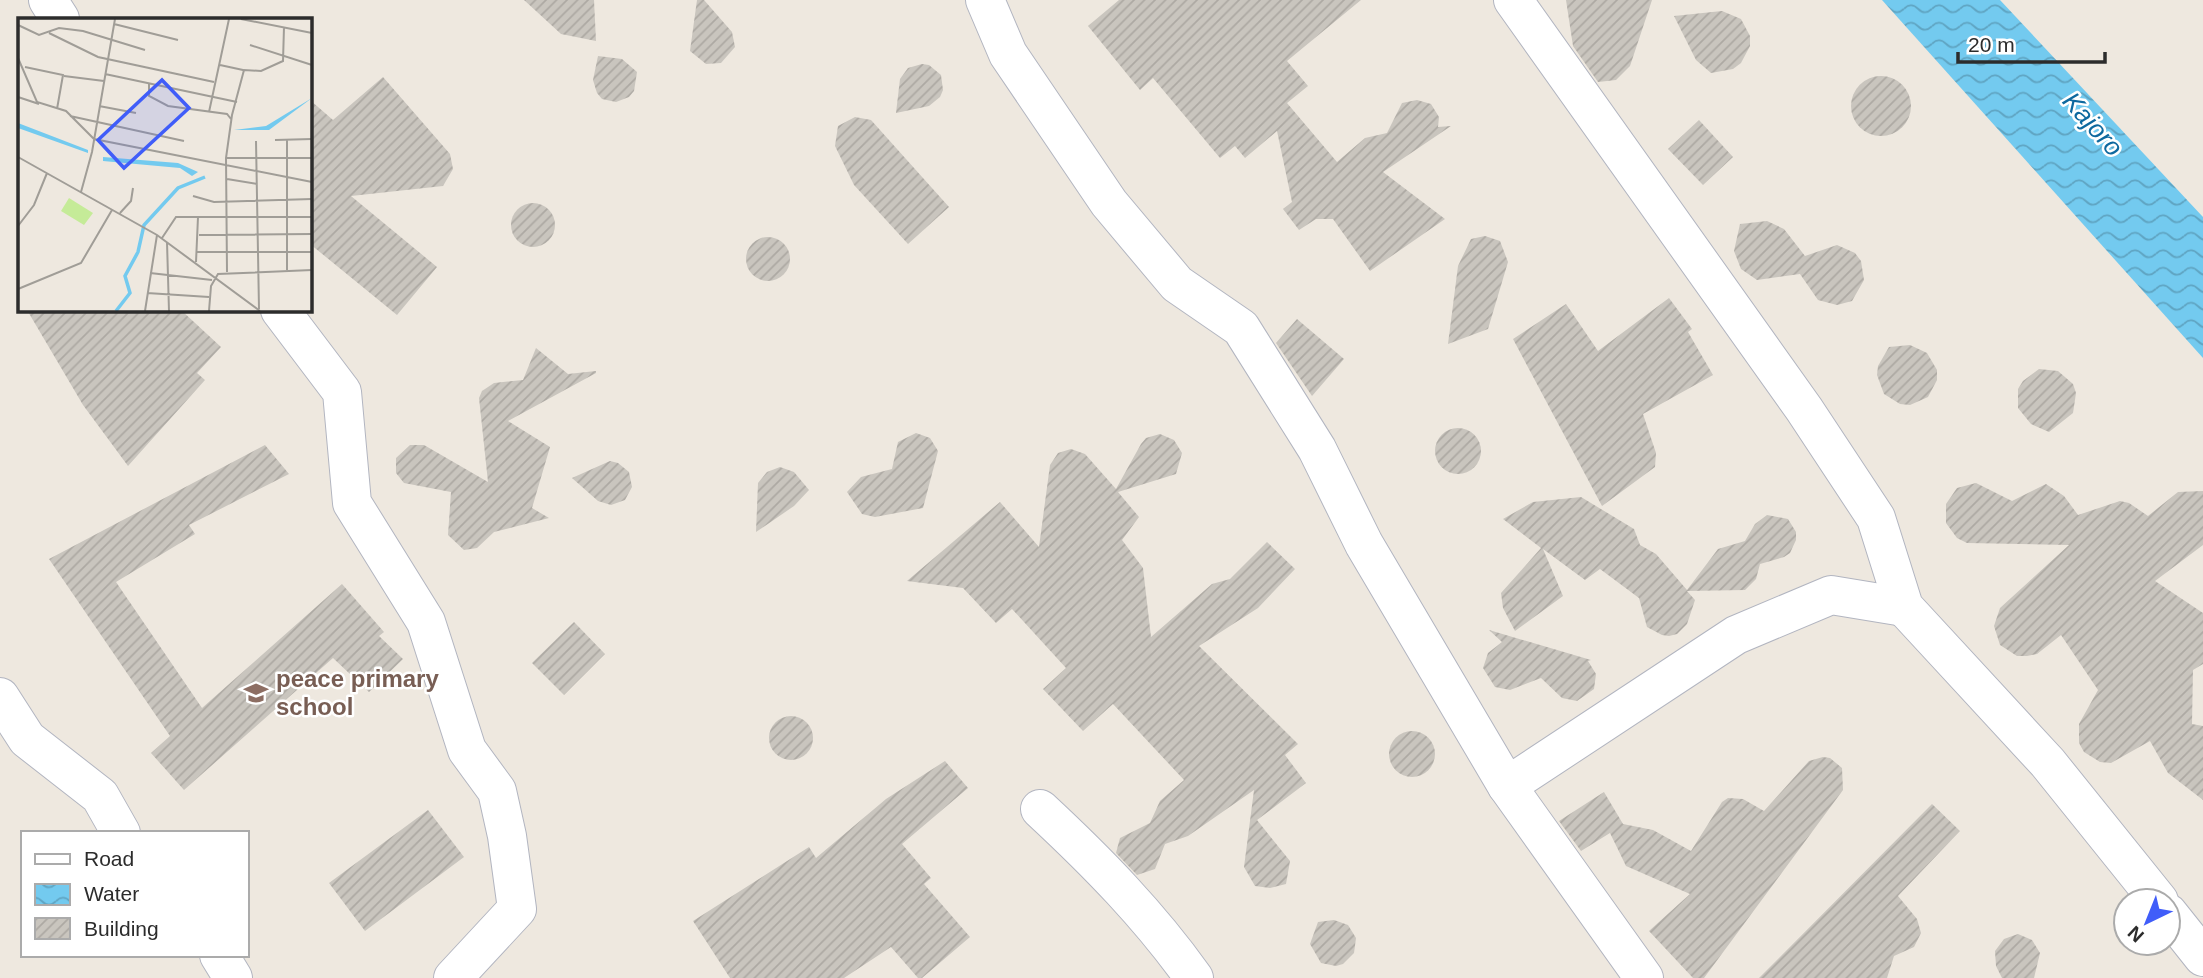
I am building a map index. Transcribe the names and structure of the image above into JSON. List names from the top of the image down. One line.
{"water":["Kajoro"],"places":{"school or university":["peace primary school"]},"legend":["Road","Water","Building"],"scale_bar":"20 m","north":"bottom left"}
